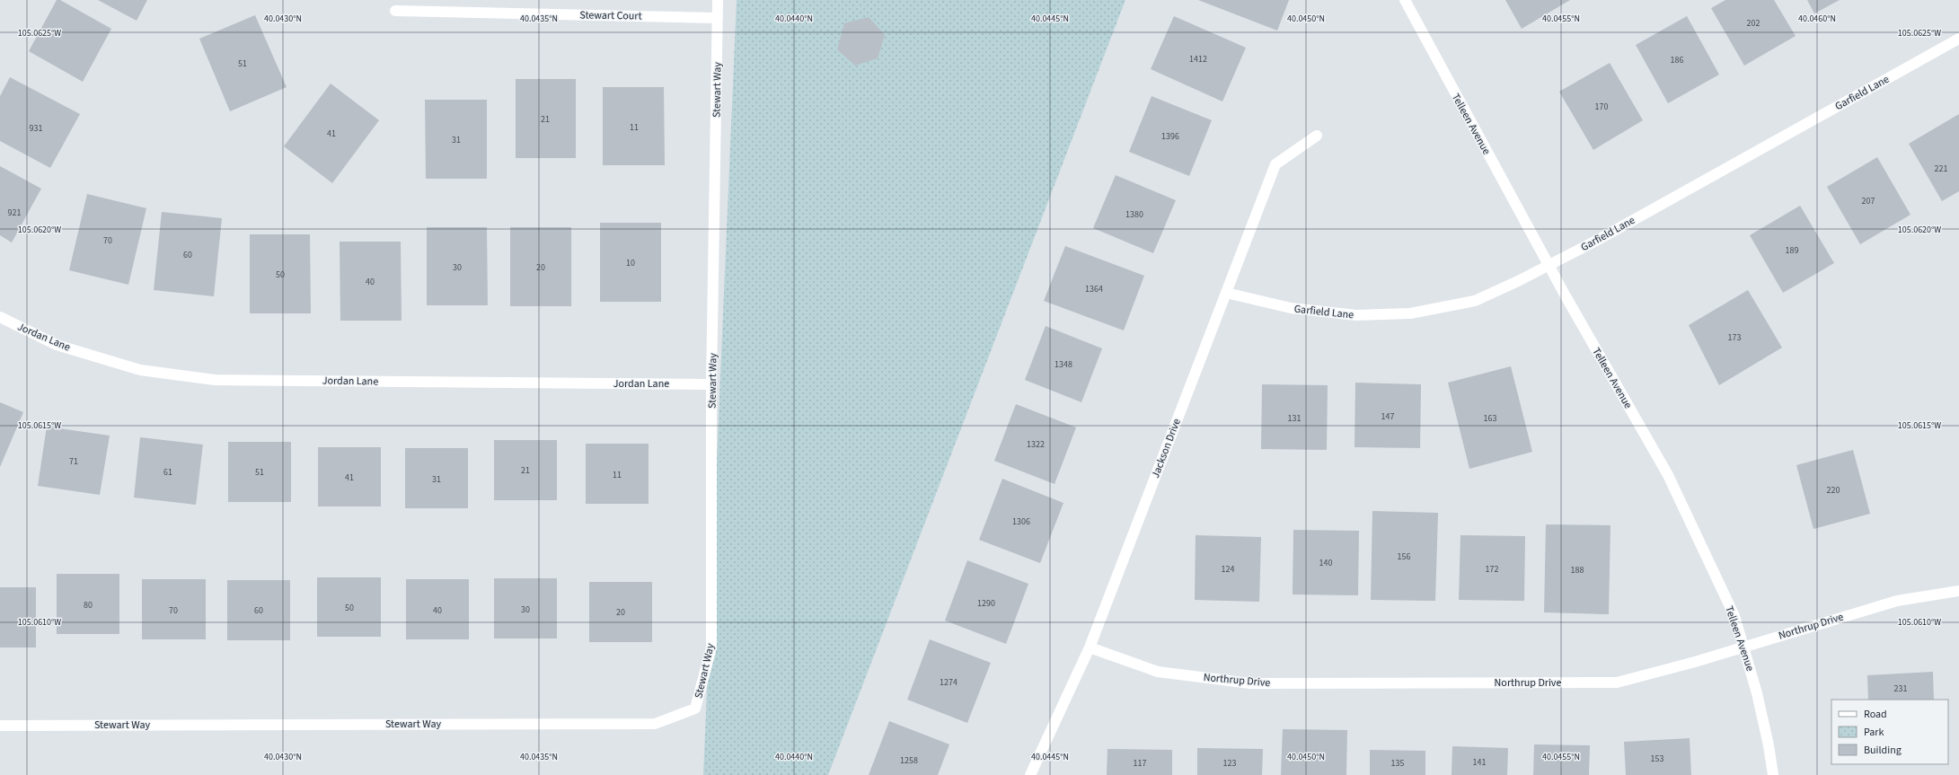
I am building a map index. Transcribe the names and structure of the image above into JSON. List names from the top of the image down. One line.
{"streets":{"street":["Stewart Court","Stewart Way","Garfield Lane","Telleen Avenue","Jordan Lane","Jackson Drive","Northrup Drive"]},"crossings":[["Stewart Court","Stewart Way"],["Stewart Way","Jordan Lane"],["Garfield Lane","Telleen Avenue"],["Garfield Lane","Jackson Drive"],["Telleen Avenue","Northrup Drive"],["Jackson Drive","Northrup Drive"]],"house_numbers":["202","1412","186","51","170","21","11","931","41","1396","31","221","207","921","1380","70","189","60","10","30","20","50","40","1364","173","1348","147","131","163","1322","71","21","61","51","11","41","31","220","1306","156","140","124","172","188","1290","80","50","30","70","60","40","20","1274","231","153","1258","141","117","123","135"],"legend":["Road","Park","Building"],"coordinates":["40.0430°N","40.0435°N","40.0440°N","40.0445°N","40.0450°N","40.0455°N","40.0460°N","105.0625°W","105.0620°W","105.0615°W","105.0610°W"]}
